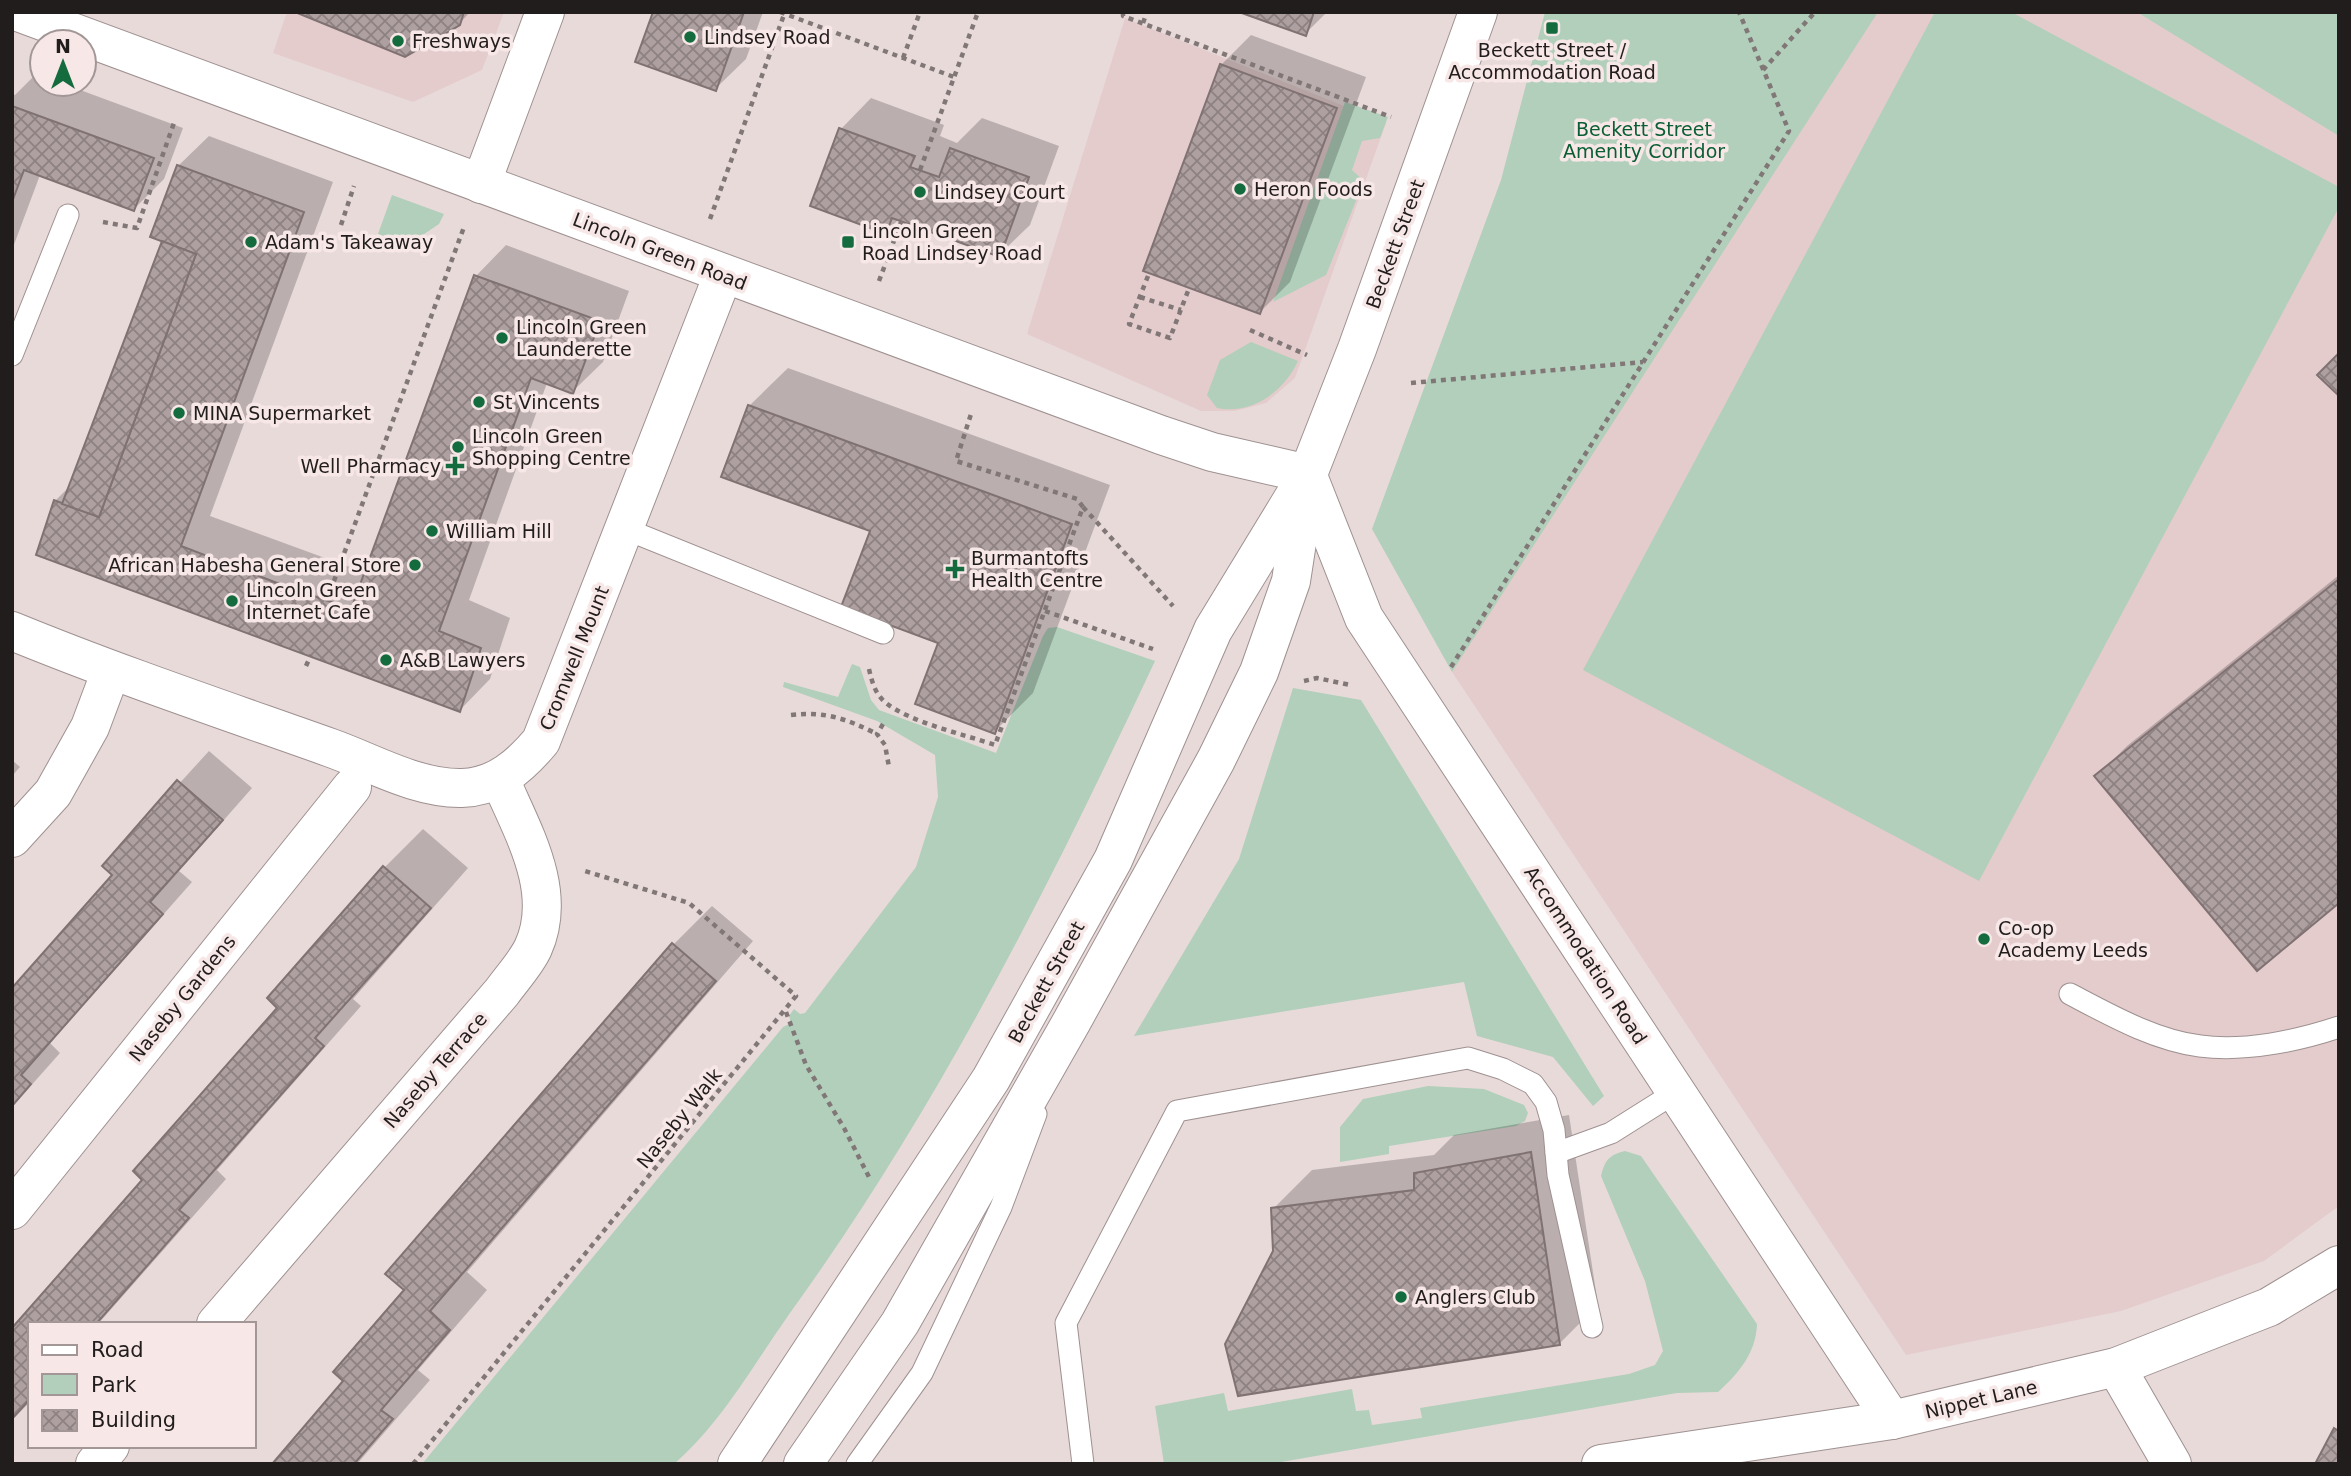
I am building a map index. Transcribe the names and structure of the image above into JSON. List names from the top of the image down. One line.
{"streets":{"street":["Beckett Street","Lincoln Green Road","Cromwell Mount","Accommodation Road","Naseby Gardens","Naseby Terrace","Nippet Lane"],"path":["Naseby Walk"]},"crossings":[["Beckett Street","Lincoln Green Road"],["Beckett Street","Accommodation Road"],["Lincoln Green Road","Cromwell Mount"],["Lincoln Green Road","Accommodation Road"],["Cromwell Mount","Naseby Terrace"],["Accommodation Road","Nippet Lane"]],"parks":["Beckett Street Amenity Corridor"],"places":{"transit":["Beckett Street / Accommodation Road","Lincoln Green Road Lindsey Road"],"other":["Lindsey Road","Freshways","Heron Foods","Lindsey Court","Adam's Takeaway","Lincoln Green Launderette","St Vincents","MINA Supermarket","Lincoln Green Shopping Centre","William Hill","African Habesha General Store","Lincoln Green Internet Cafe","A&B Lawyers","Co-op Academy Leeds","Anglers Club"],"health":["Well Pharmacy","Burmantofts Health Centre"]},"legend":["Road","Park","Building"],"north":"top"}
